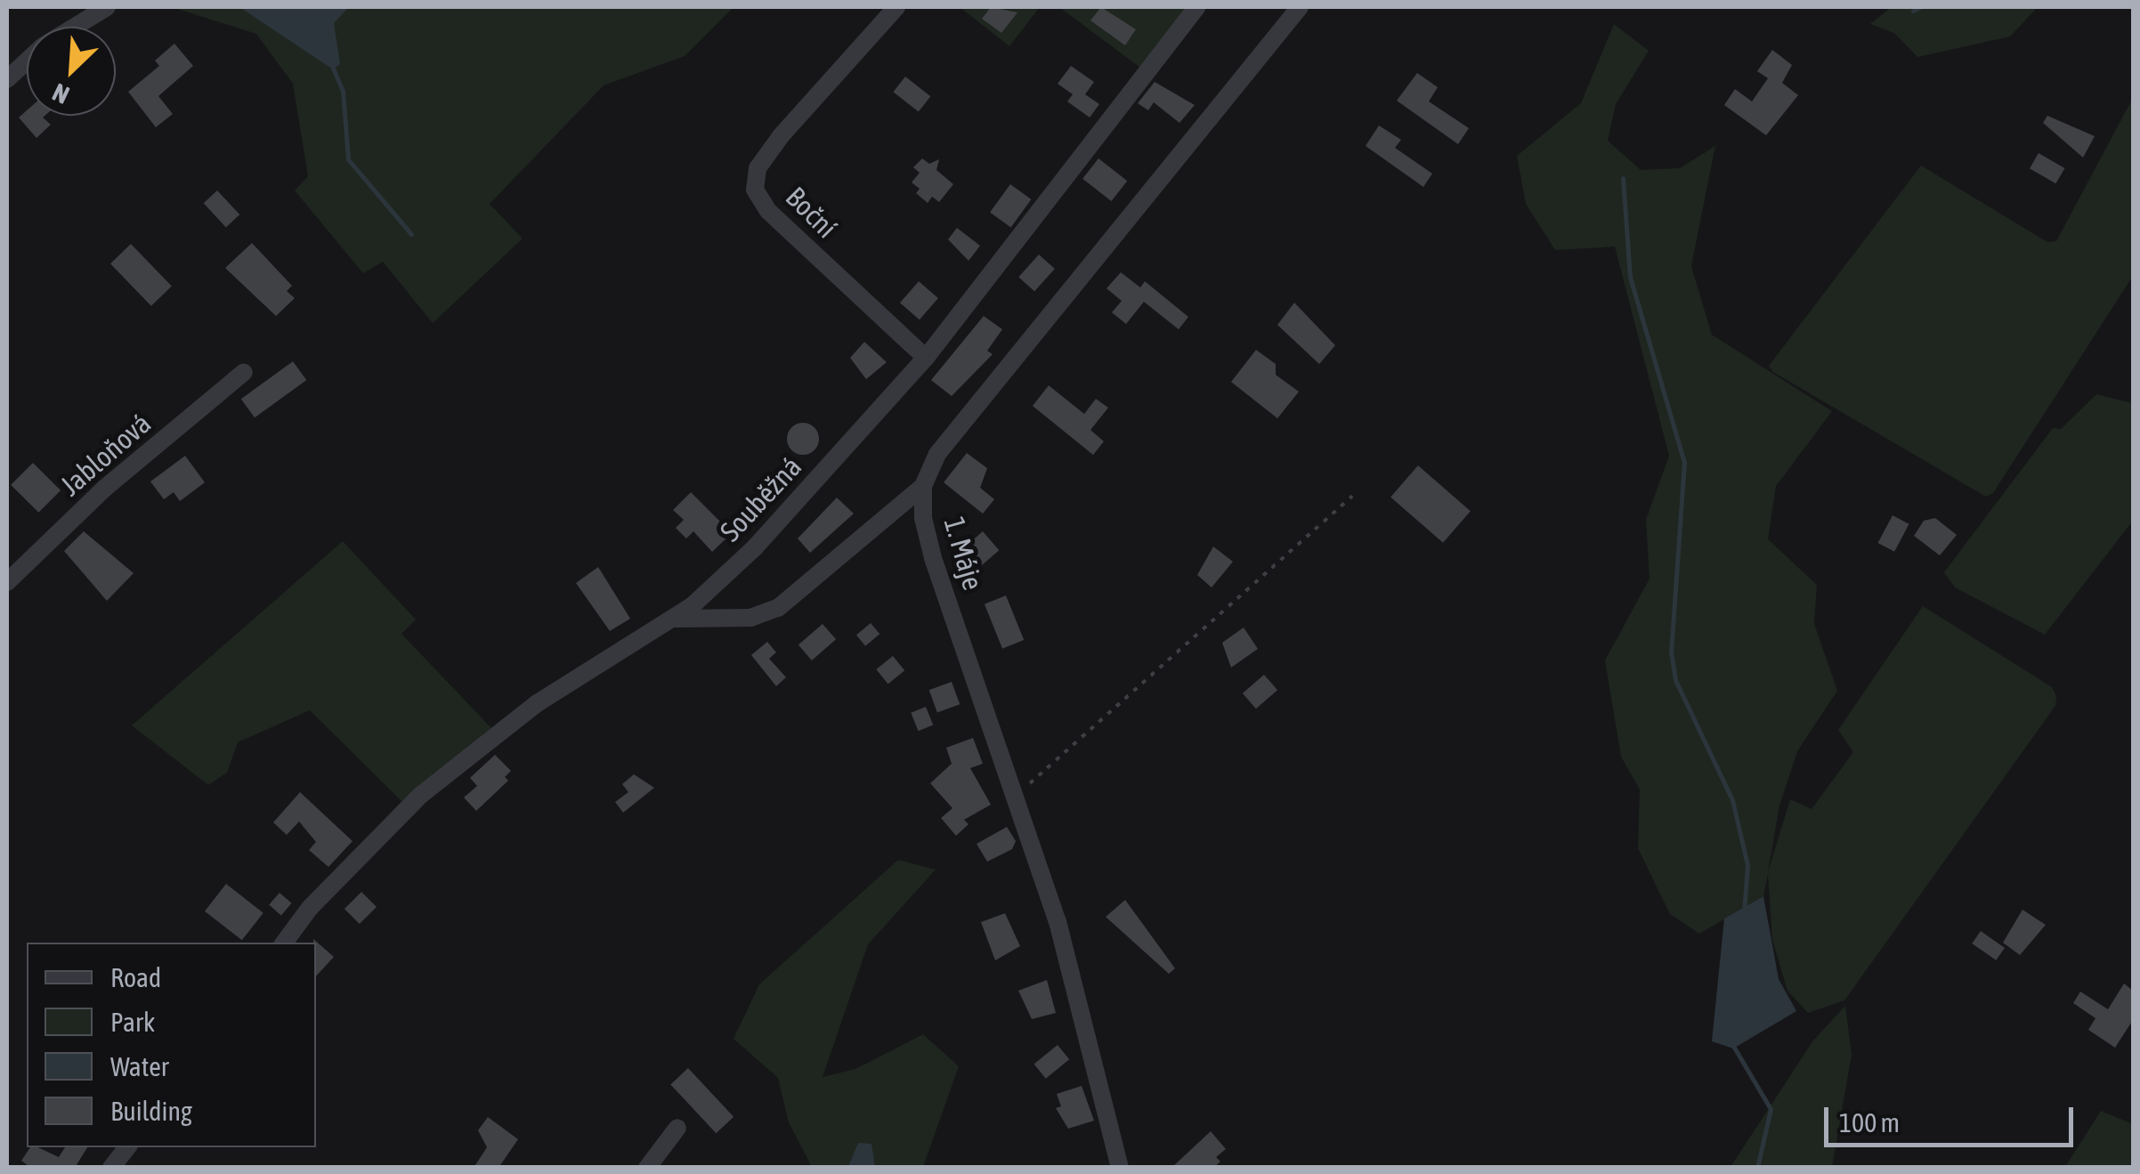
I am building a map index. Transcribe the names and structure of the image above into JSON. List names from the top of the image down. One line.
{"streets":{"street":["Boční","Jabloňová","Souběžná","1. Máje"]},"crossings":[["Boční","Souběžná"]],"legend":["Road","Park","Water","Building"],"scale_bar":"100 m","north":"bottom left"}
